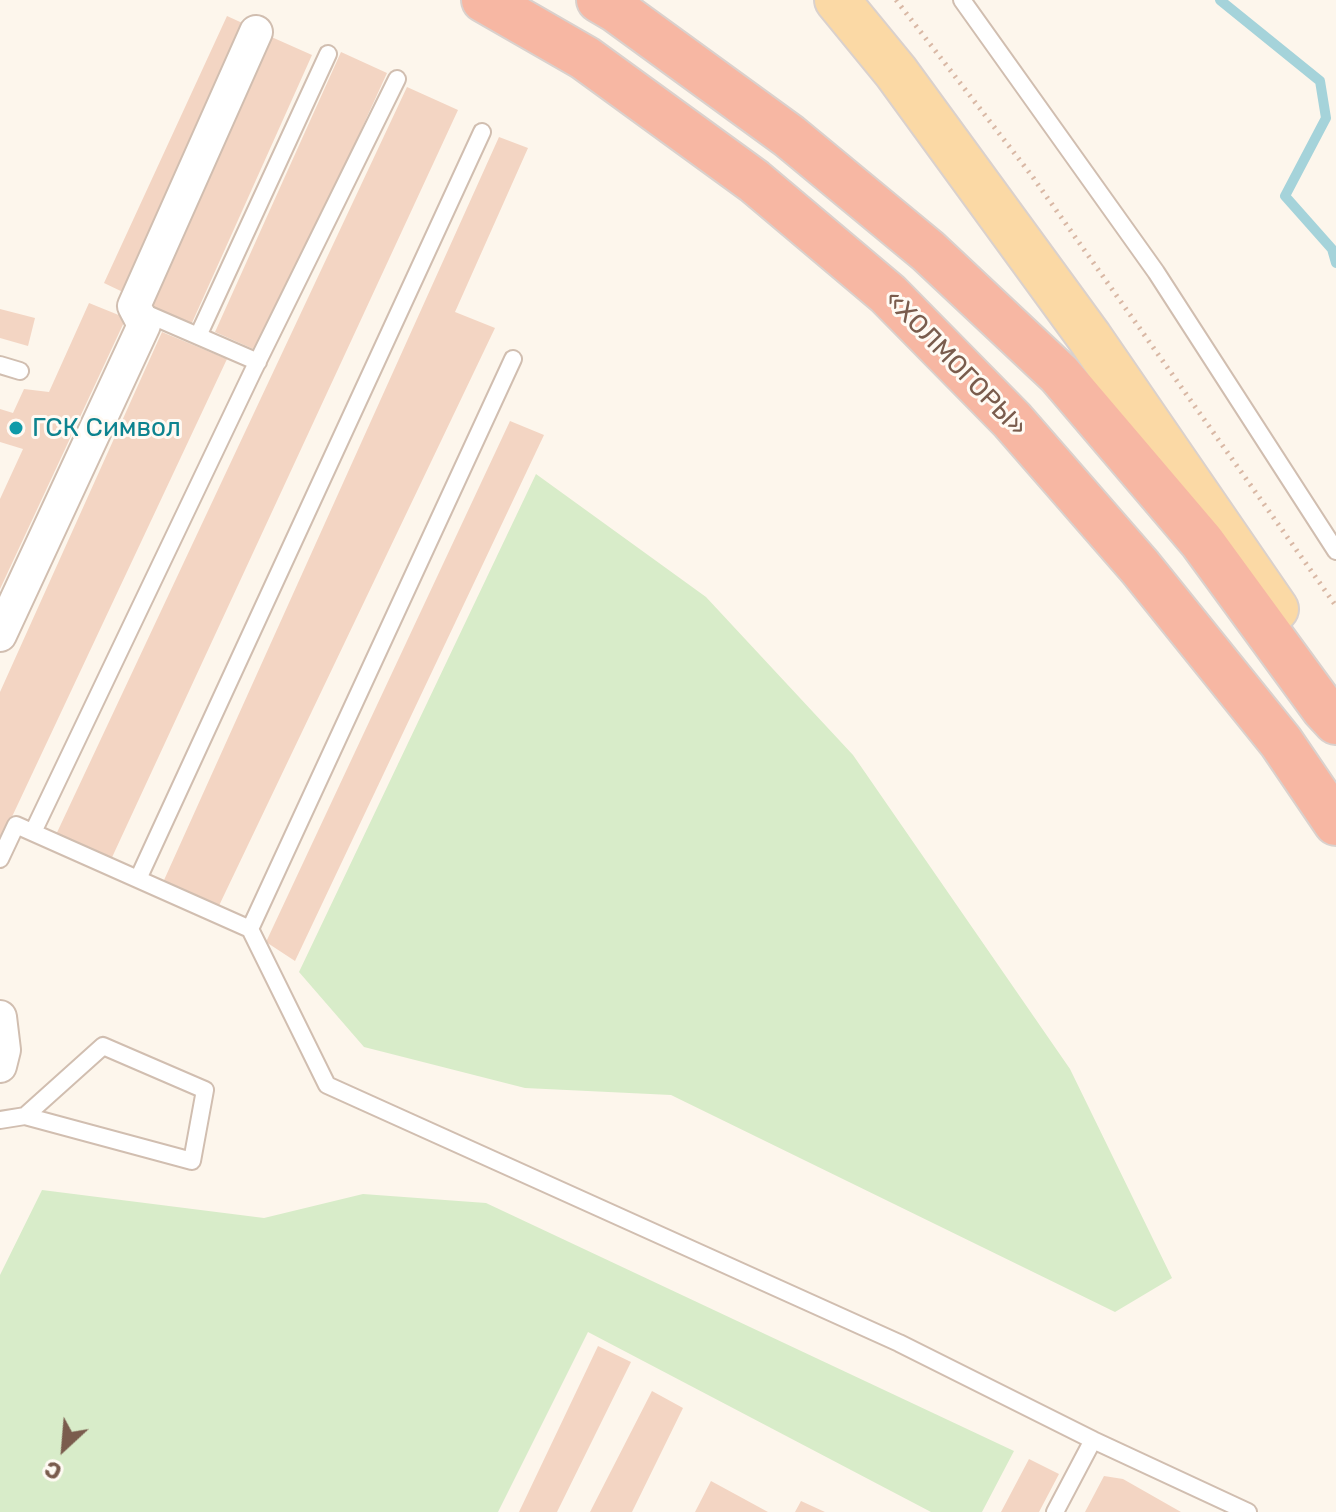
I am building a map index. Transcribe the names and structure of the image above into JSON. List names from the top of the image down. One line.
{"streets":{"highway":["«ХОЛМОГОРЫ»"]},"places":["ГСК Символ"],"north":"bottom left"}
